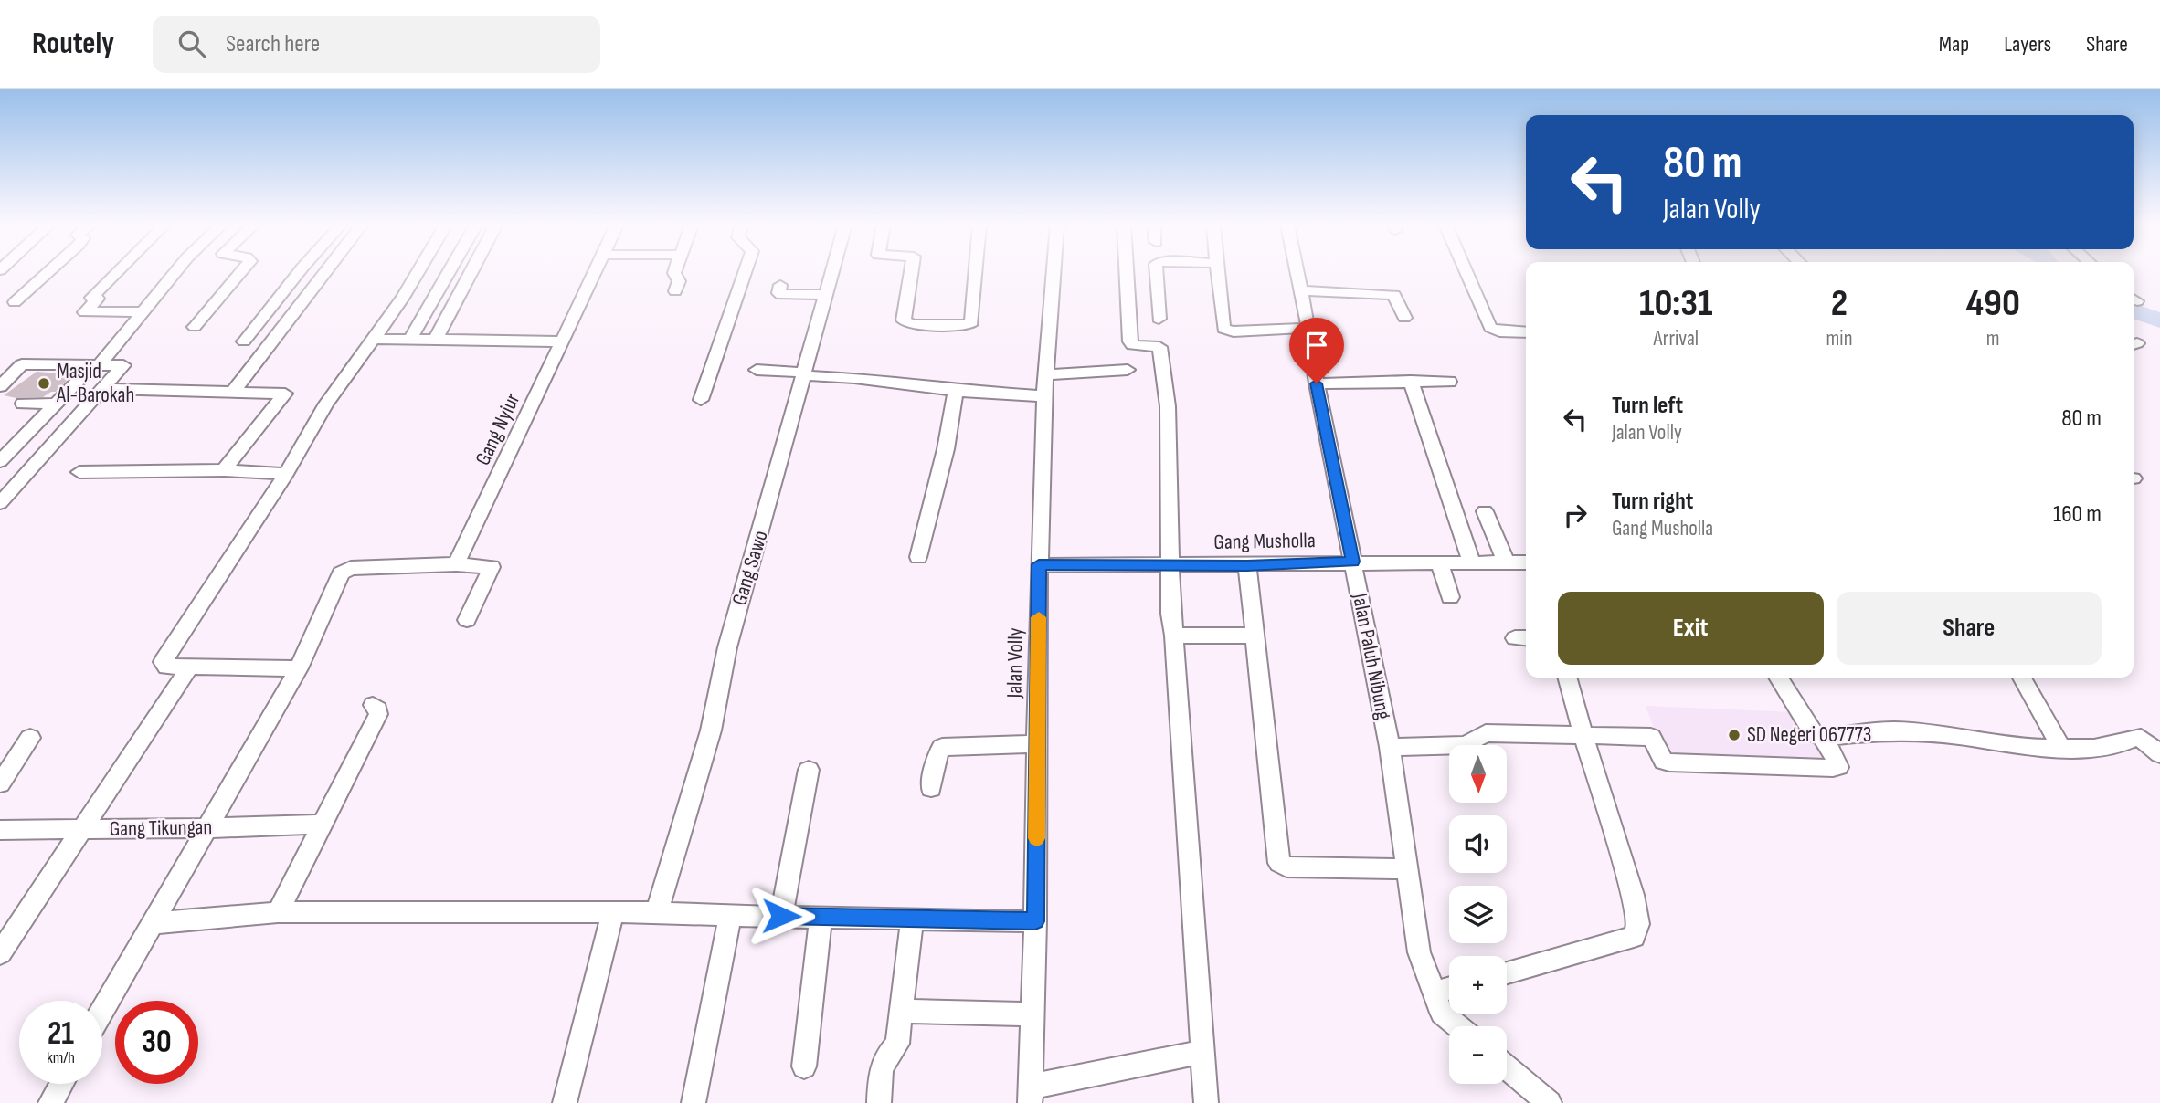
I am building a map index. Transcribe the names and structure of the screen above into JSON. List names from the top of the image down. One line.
{"streets":{"street":["Gang Nyiur","Gang Musholla","Gang Sawo","Jalan Paluh Nibung","Jalan Volly","Gang Tikungan"]},"crossings":[["Gang Musholla","Jalan Paluh Nibung"],["Gang Musholla","Jalan Volly"]],"places":["Masjid Al-Barokah","SD Negeri 067773"],"north":"bottom","page":{"header":"Routely","search":"Search here","nav":["Map","Layers","Share"],"turn":["80 m","Jalan Volly"],"eta":["10:31","Arrival","2","min","490","m"],"list":[{"name":"Turn left","note":"Jalan Volly","value":"80 m"},{"name":"Turn right","note":"Gang Musholla","value":"160 m"}],"buttons":["Exit","Share"],"map_buttons":["+","−"],"speed":"21 km/h","limit":"30"}}
